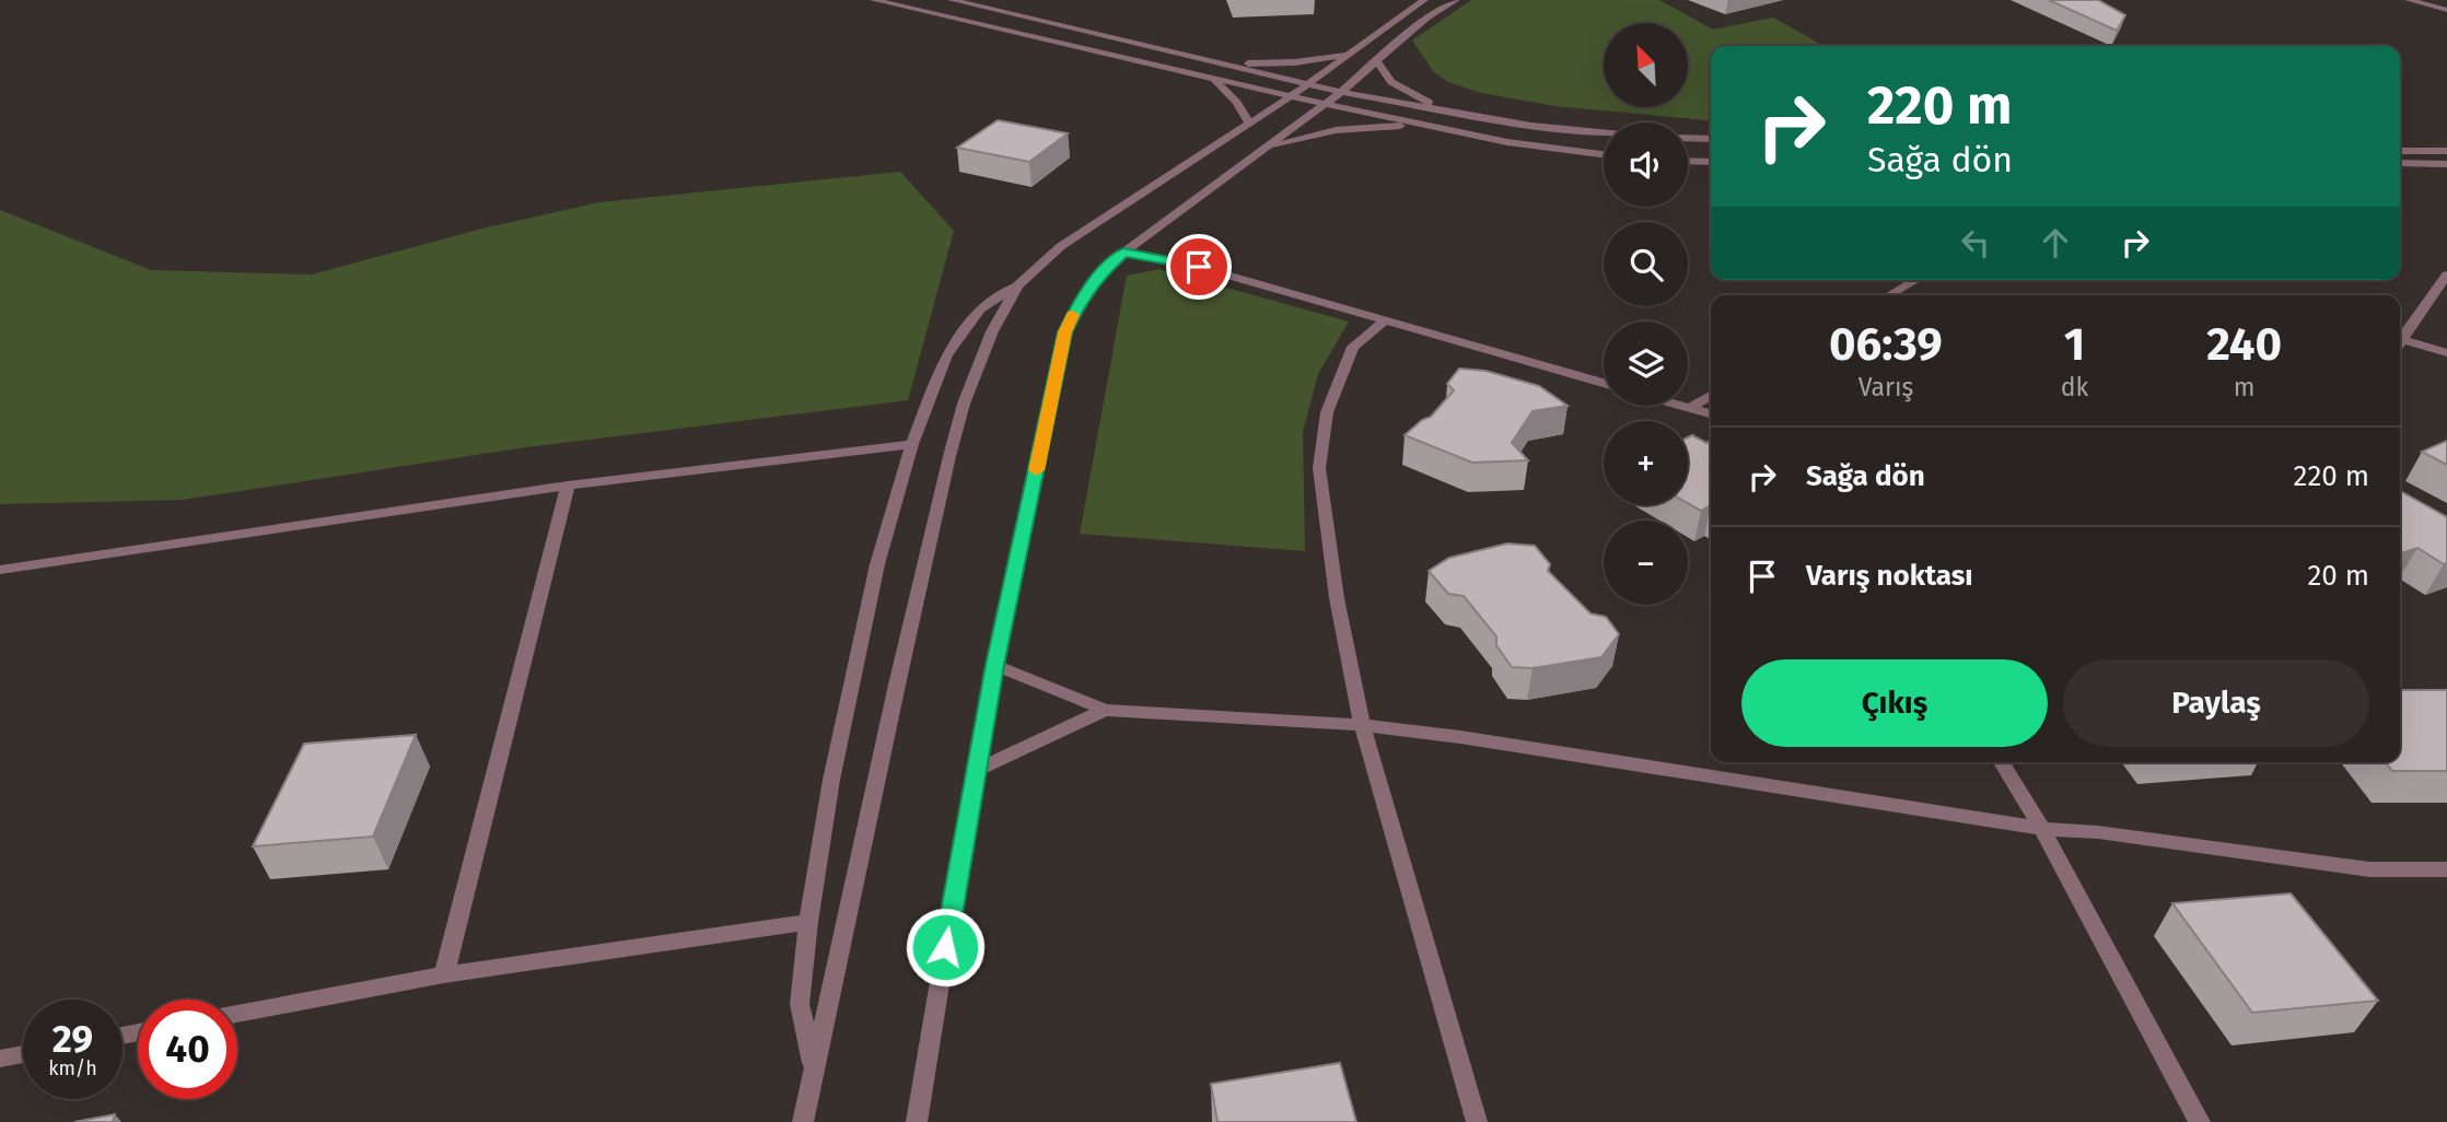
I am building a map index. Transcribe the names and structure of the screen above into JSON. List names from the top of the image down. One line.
{"north":"top left","page":{"map_buttons":["+","−"],"turn":["220 m","Sağa dön"],"eta":["06:39","Varış","1","dk","240","m"],"list":[{"name":"Sağa dön","value":"220 m"},{"name":"Varış noktası","value":"20 m"}],"buttons":["Çıkış","Paylaş"],"speed":"29 km/h","limit":"40"}}
